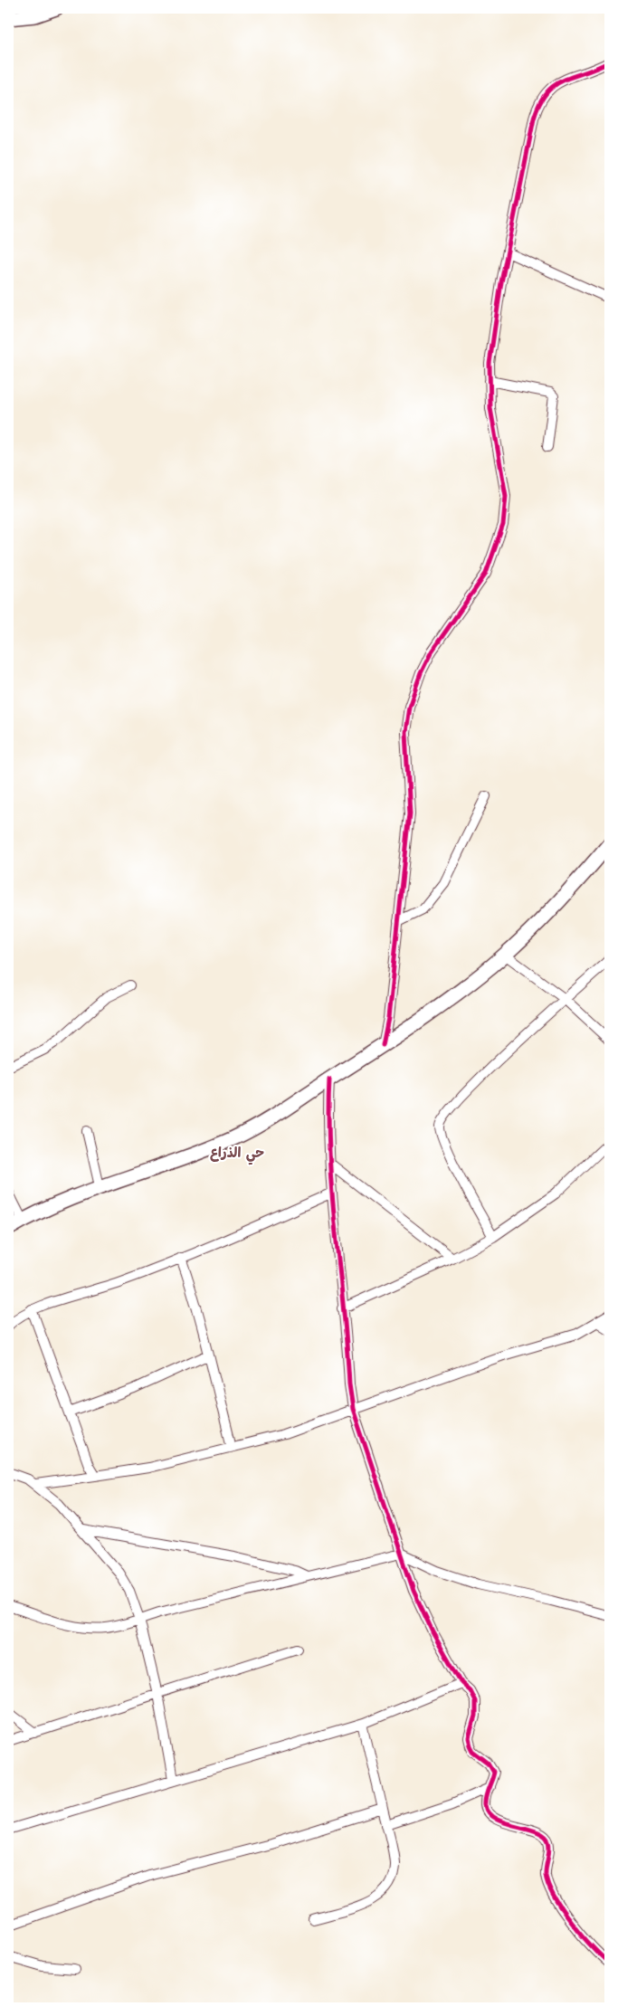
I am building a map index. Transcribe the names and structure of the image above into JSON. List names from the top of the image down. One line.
{"districts":["حي الذراع"]}
